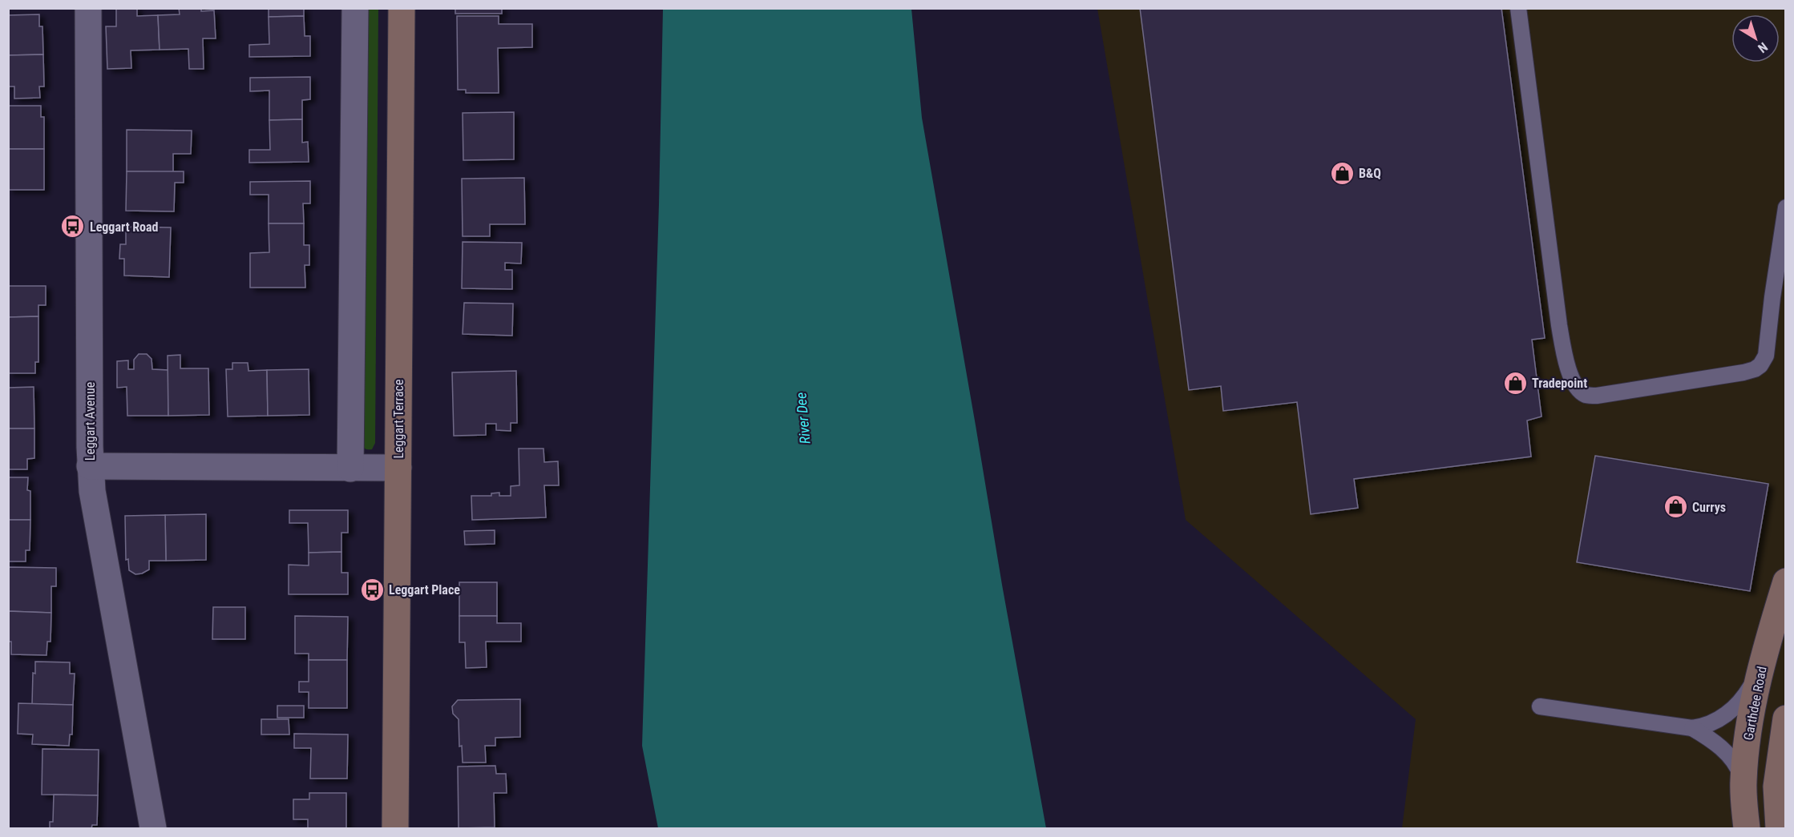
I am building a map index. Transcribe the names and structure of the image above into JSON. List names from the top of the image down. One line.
{"streets":{"main road":["Leggart Terrace","Garthdee Road"],"street":["Leggart Avenue"]},"water":["River Dee"],"places":{"shop":["B&Q","Tradepoint","Currys"],"bus stop":["Leggart Road","Leggart Place"]},"north":"bottom right"}
